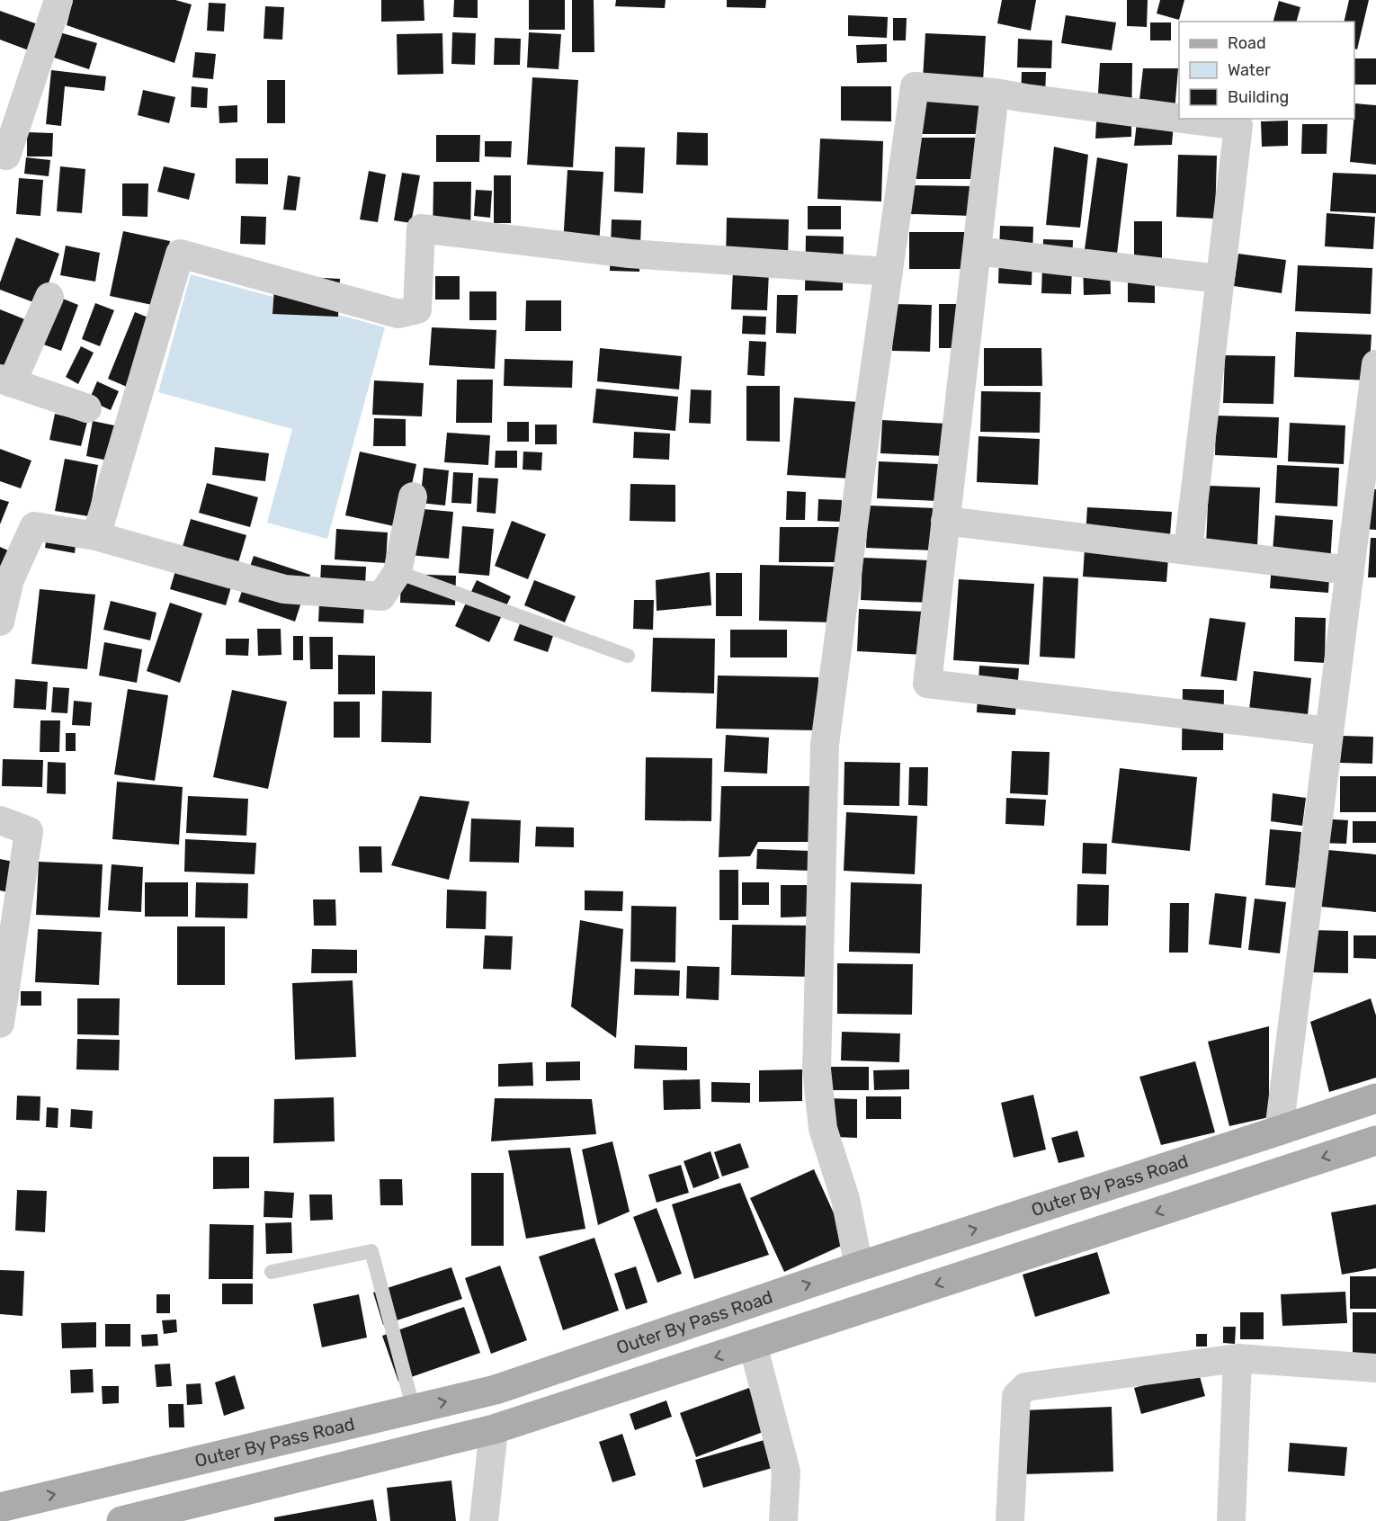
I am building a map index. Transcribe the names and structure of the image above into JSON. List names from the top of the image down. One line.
{"streets":{"main road":["Outer By Pass Road"]},"legend":["Road","Water","Building"]}
